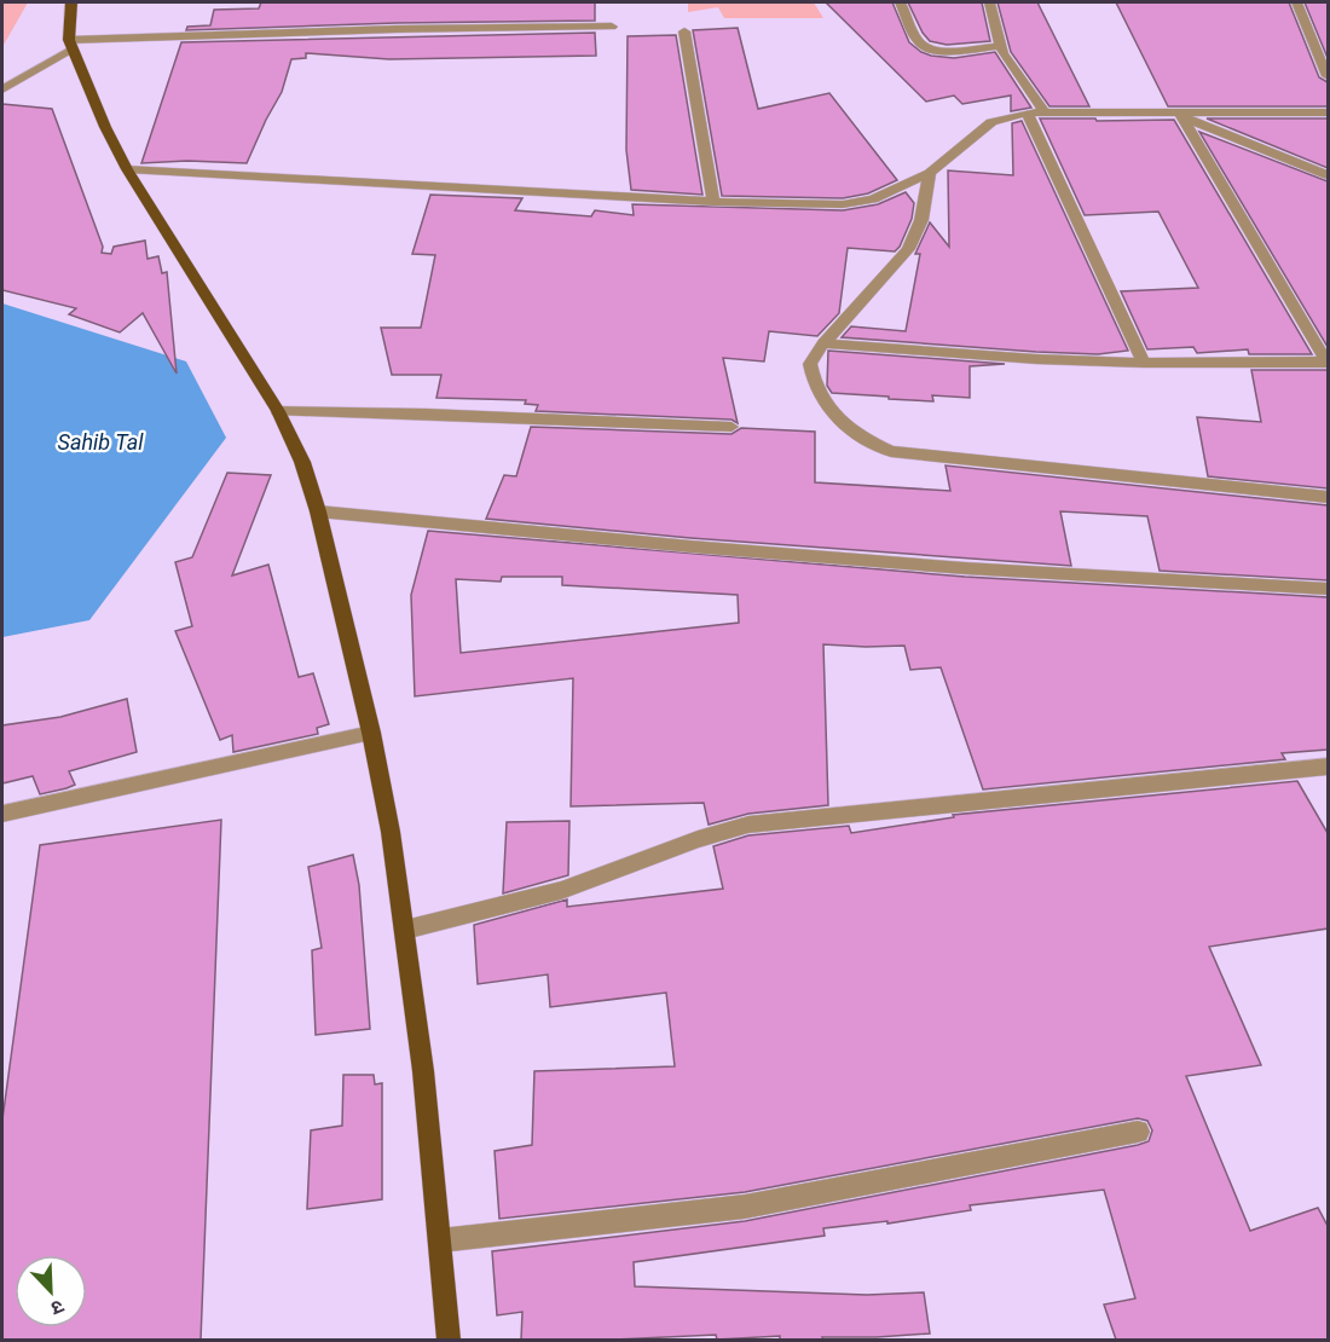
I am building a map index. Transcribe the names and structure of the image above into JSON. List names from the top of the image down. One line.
{"water":["Sahib Tal"],"north":"bottom right"}
